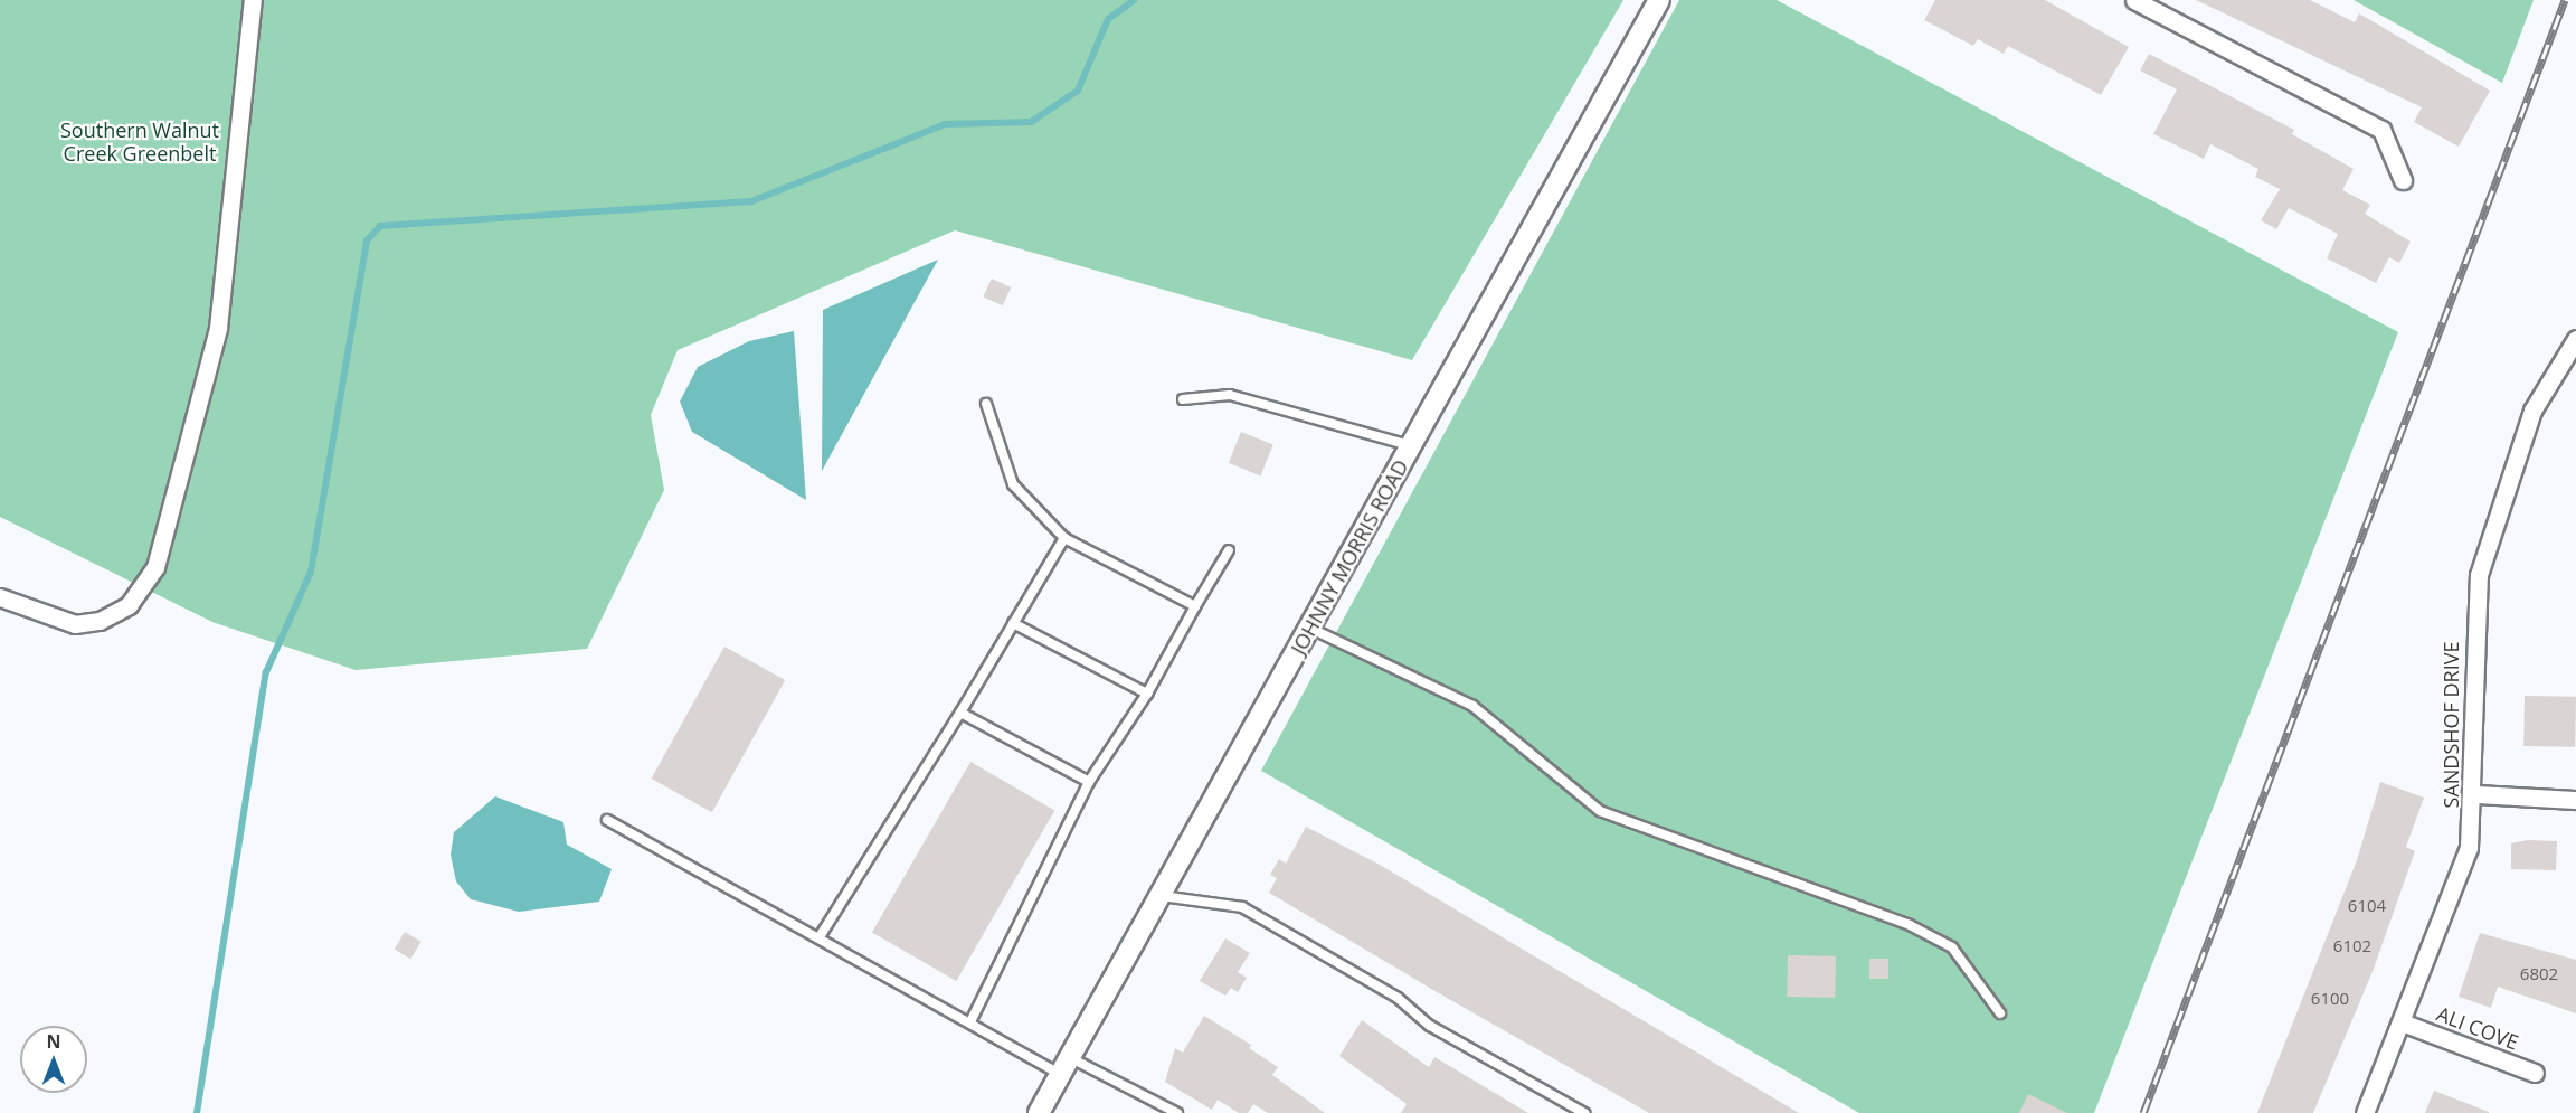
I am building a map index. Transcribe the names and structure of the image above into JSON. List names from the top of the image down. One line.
{"streets":{"street":["JOHNNY MORRIS ROAD","SANDSHOF DRIVE","ALI COVE"]},"crossings":[["SANDSHOF DRIVE","ALI COVE"]],"parks":["Southern Walnut Creek Greenbelt"],"house_numbers":["6104","6102","6802","6100"],"north":"top"}
